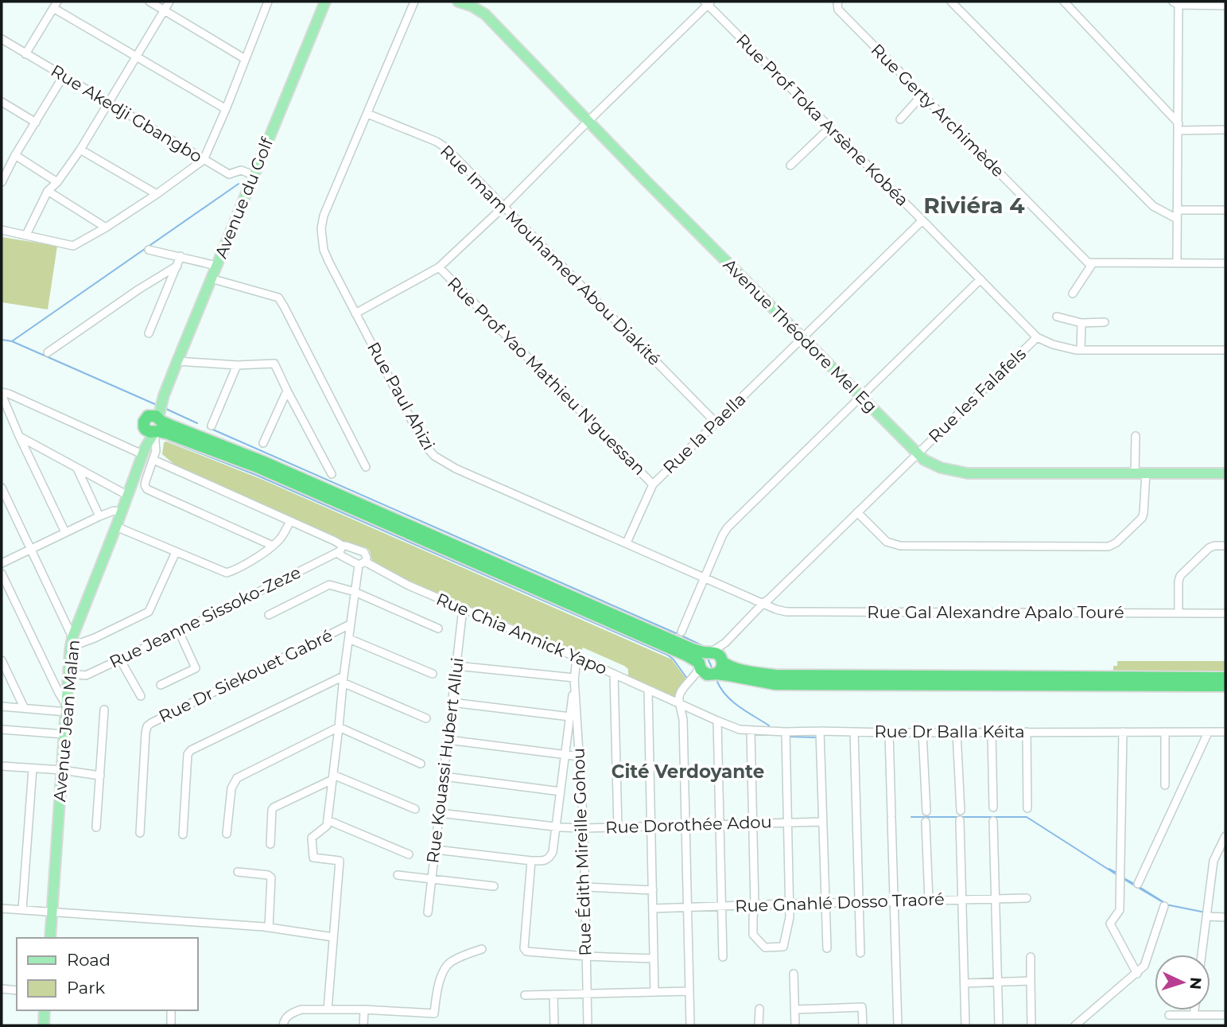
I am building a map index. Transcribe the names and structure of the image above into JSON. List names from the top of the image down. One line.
{"streets":{"main road":["Avenue du Golf","Avenue Théodore Mel Eg","Avenue Jean Malan"],"street":["Rue Gerty Archimède","Rue Akedji Gbangbo","Rue Prof Toka Arsène Kobéa","Rue Imam Mouhamed Abou Diakité","Rue Prof Yao Mathieu N'guessan","Rue les Falafels","Rue Paul Ahizi","Rue la Paella","Rue Gal Alexandre Apalo Touré","Rue Jeanne Sissoko-Zeze","Rue Chia Annick Yapo","Rue Dr Siekouet Gabré","Rue Dr Balla Kéita","Rue Kouassi Hubert Allui","Rue Dorothée Adou","Rue Édith Mireille Gohou","Rue Gnahlé Dosso Traoré"]},"crossings":[["Rue Akedji Gbangbo","Avenue du Golf"],["Rue Prof Toka Arsène Kobéa","Rue les Falafels"],["Rue Prof Toka Arsène Kobéa","Rue la Paella"],["Avenue du Golf","Avenue Jean Malan"],["Rue Imam Mouhamed Abou Diakité","Rue Paul Ahizi"],["Rue Imam Mouhamed Abou Diakité","Rue la Paella"],["Avenue Théodore Mel Eg","Rue les Falafels"],["Avenue Théodore Mel Eg","Rue la Paella"],["Rue Prof Yao Mathieu N'guessan","Rue la Paella"],["Rue les Falafels","Rue Paul Ahizi"],["Rue les Falafels","Rue Gal Alexandre Apalo Touré"],["Rue Paul Ahizi","Rue la Paella"],["Rue Paul Ahizi","Rue Gal Alexandre Apalo Touré"],["Rue Jeanne Sissoko-Zeze","Avenue Jean Malan"],["Rue Chia Annick Yapo","Rue Dr Balla Kéita"],["Rue Chia Annick Yapo","Rue Kouassi Hubert Allui"],["Rue Kouassi Hubert Allui","Rue Dorothée Adou"],["Rue Dorothée Adou","Rue Édith Mireille Gohou"]],"districts":["Riviéra 4","Cité Verdoyante"],"legend":["Road","Park"],"north":"right"}
